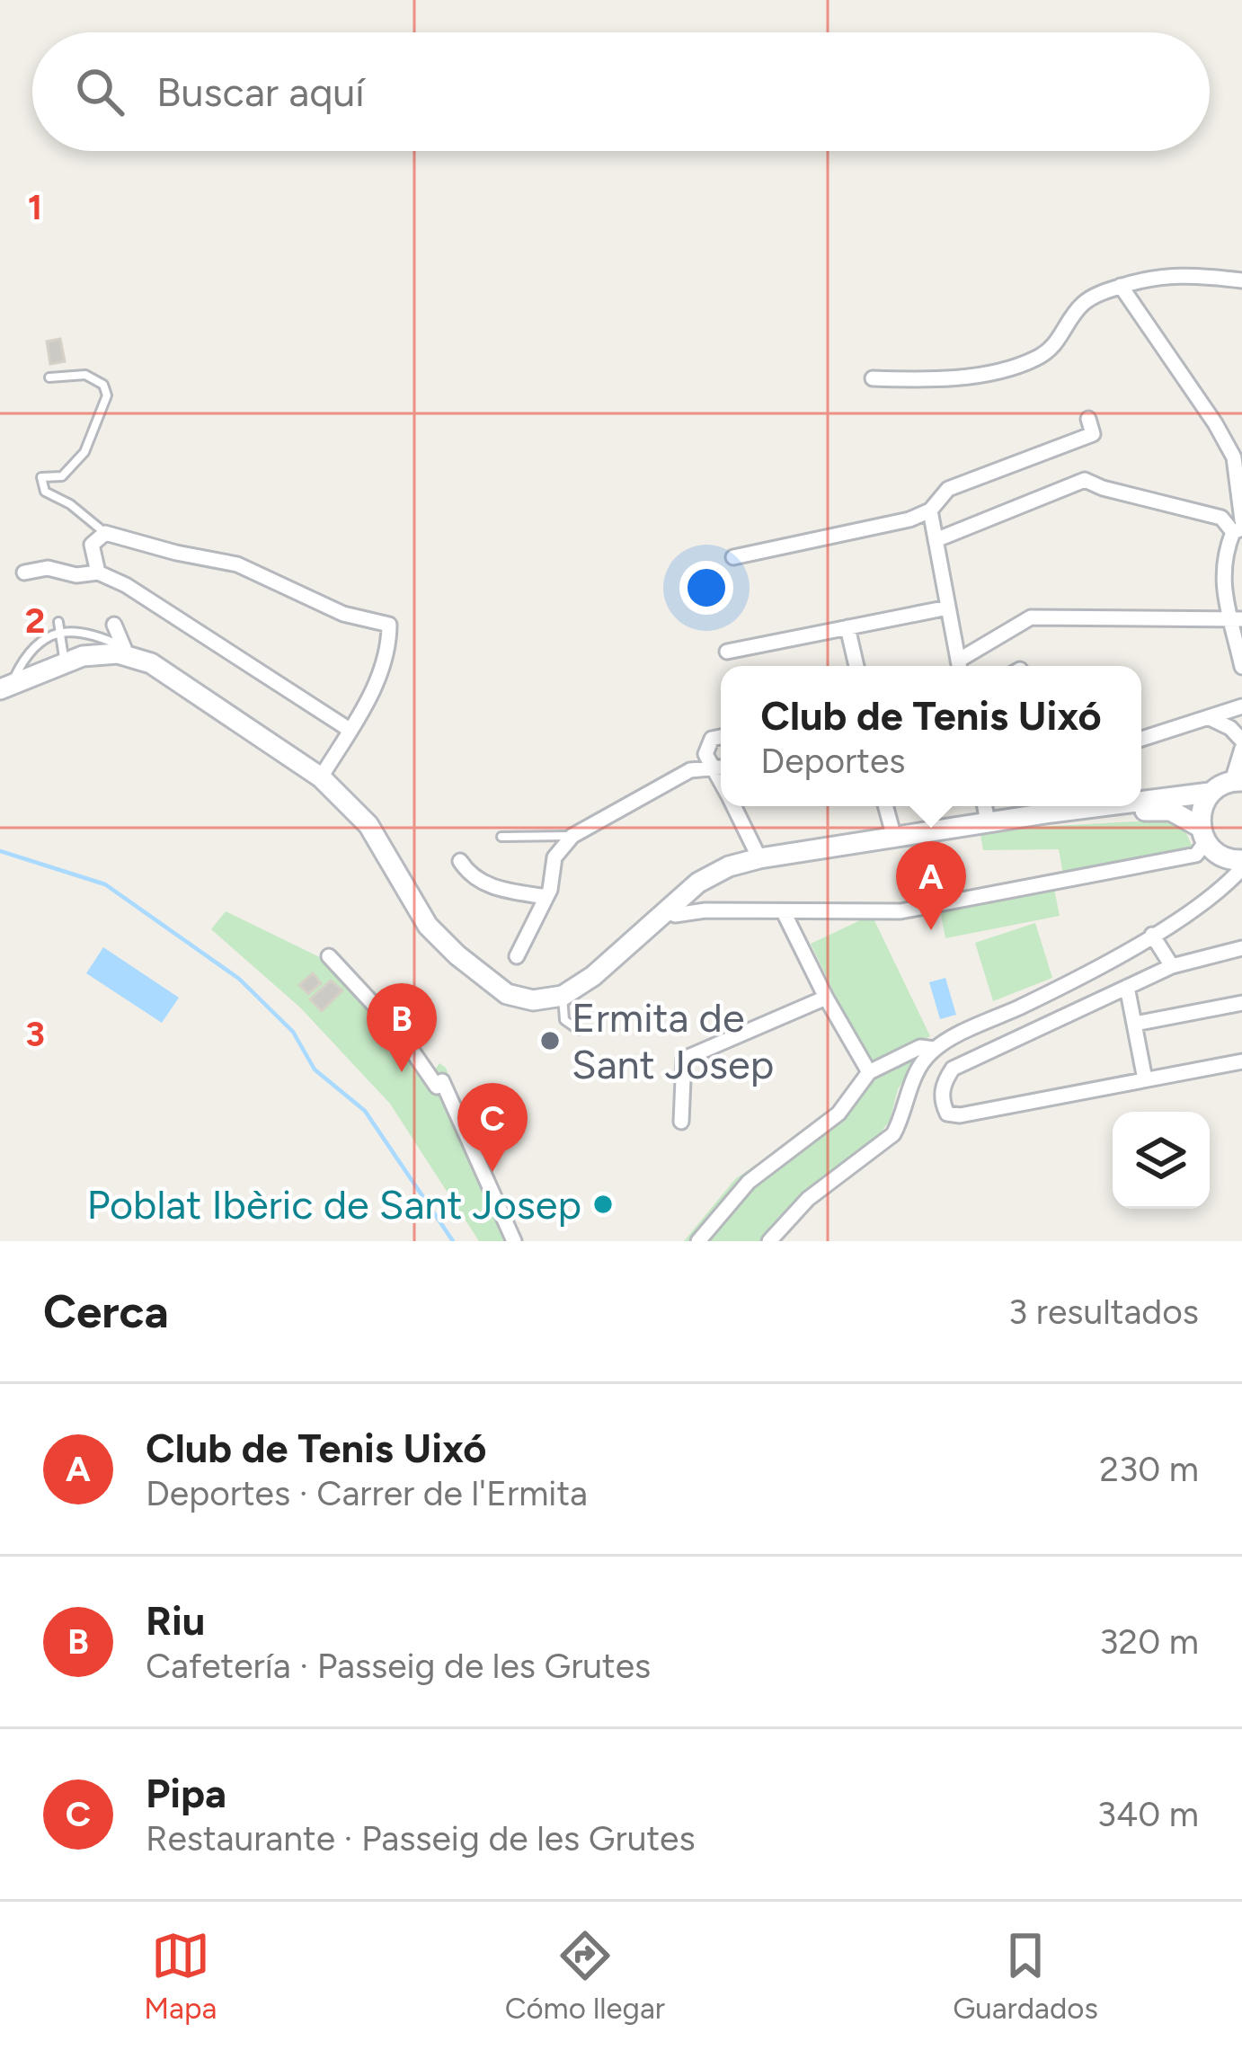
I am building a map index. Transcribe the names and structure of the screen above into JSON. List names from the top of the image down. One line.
{"places":["Ermita de Sant Josep","Poblat Ibèric de Sant Josep"],"page":{"search":"Buscar aquí","popup":["Club de Tenis Uixó","Deportes"],"pins":["A","B","C"],"heading":["Cerca","3 resultados"],"list":[{"mark":"A","name":"Club de Tenis Uixó","note":"Deportes · Carrer de l'Ermita","value":"230 m"},{"mark":"B","name":"Riu","note":"Cafetería · Passeig de les Grutes","value":"320 m"},{"mark":"C","name":"Pipa","note":"Restaurante · Passeig de les Grutes","value":"340 m"}],"nav":["Mapa","Cómo llegar","Guardados"]},"grid":{"rows":["1","2","3"]}}
